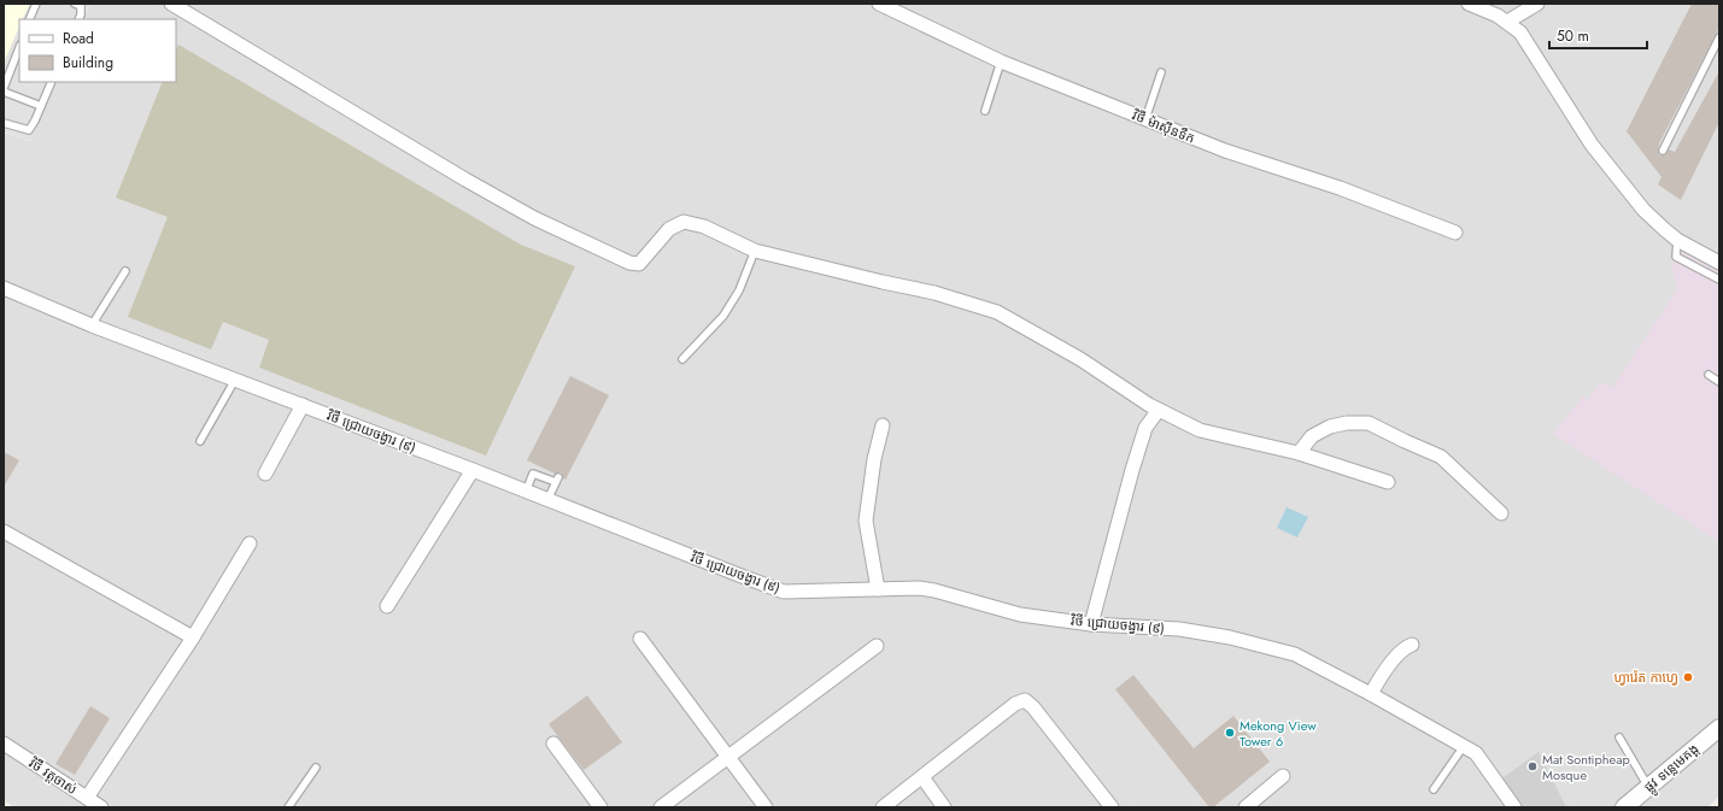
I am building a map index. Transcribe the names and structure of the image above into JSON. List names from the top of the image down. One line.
{"streets":{"street":["វិថី ម៉ាស៊ីនទឹក","វិថី ជ្រោយចង្វារ (៩)","ផ្លូវ ទន្លេមេគង្គ","វិថី វត្តចាស់"]},"places":["ហ្វារ៉េត កាហ្វេ","Mekong View Tower 6","Mat Sontipheap Mosque"],"legend":["Road","Building"],"scale_bar":"50 m"}
